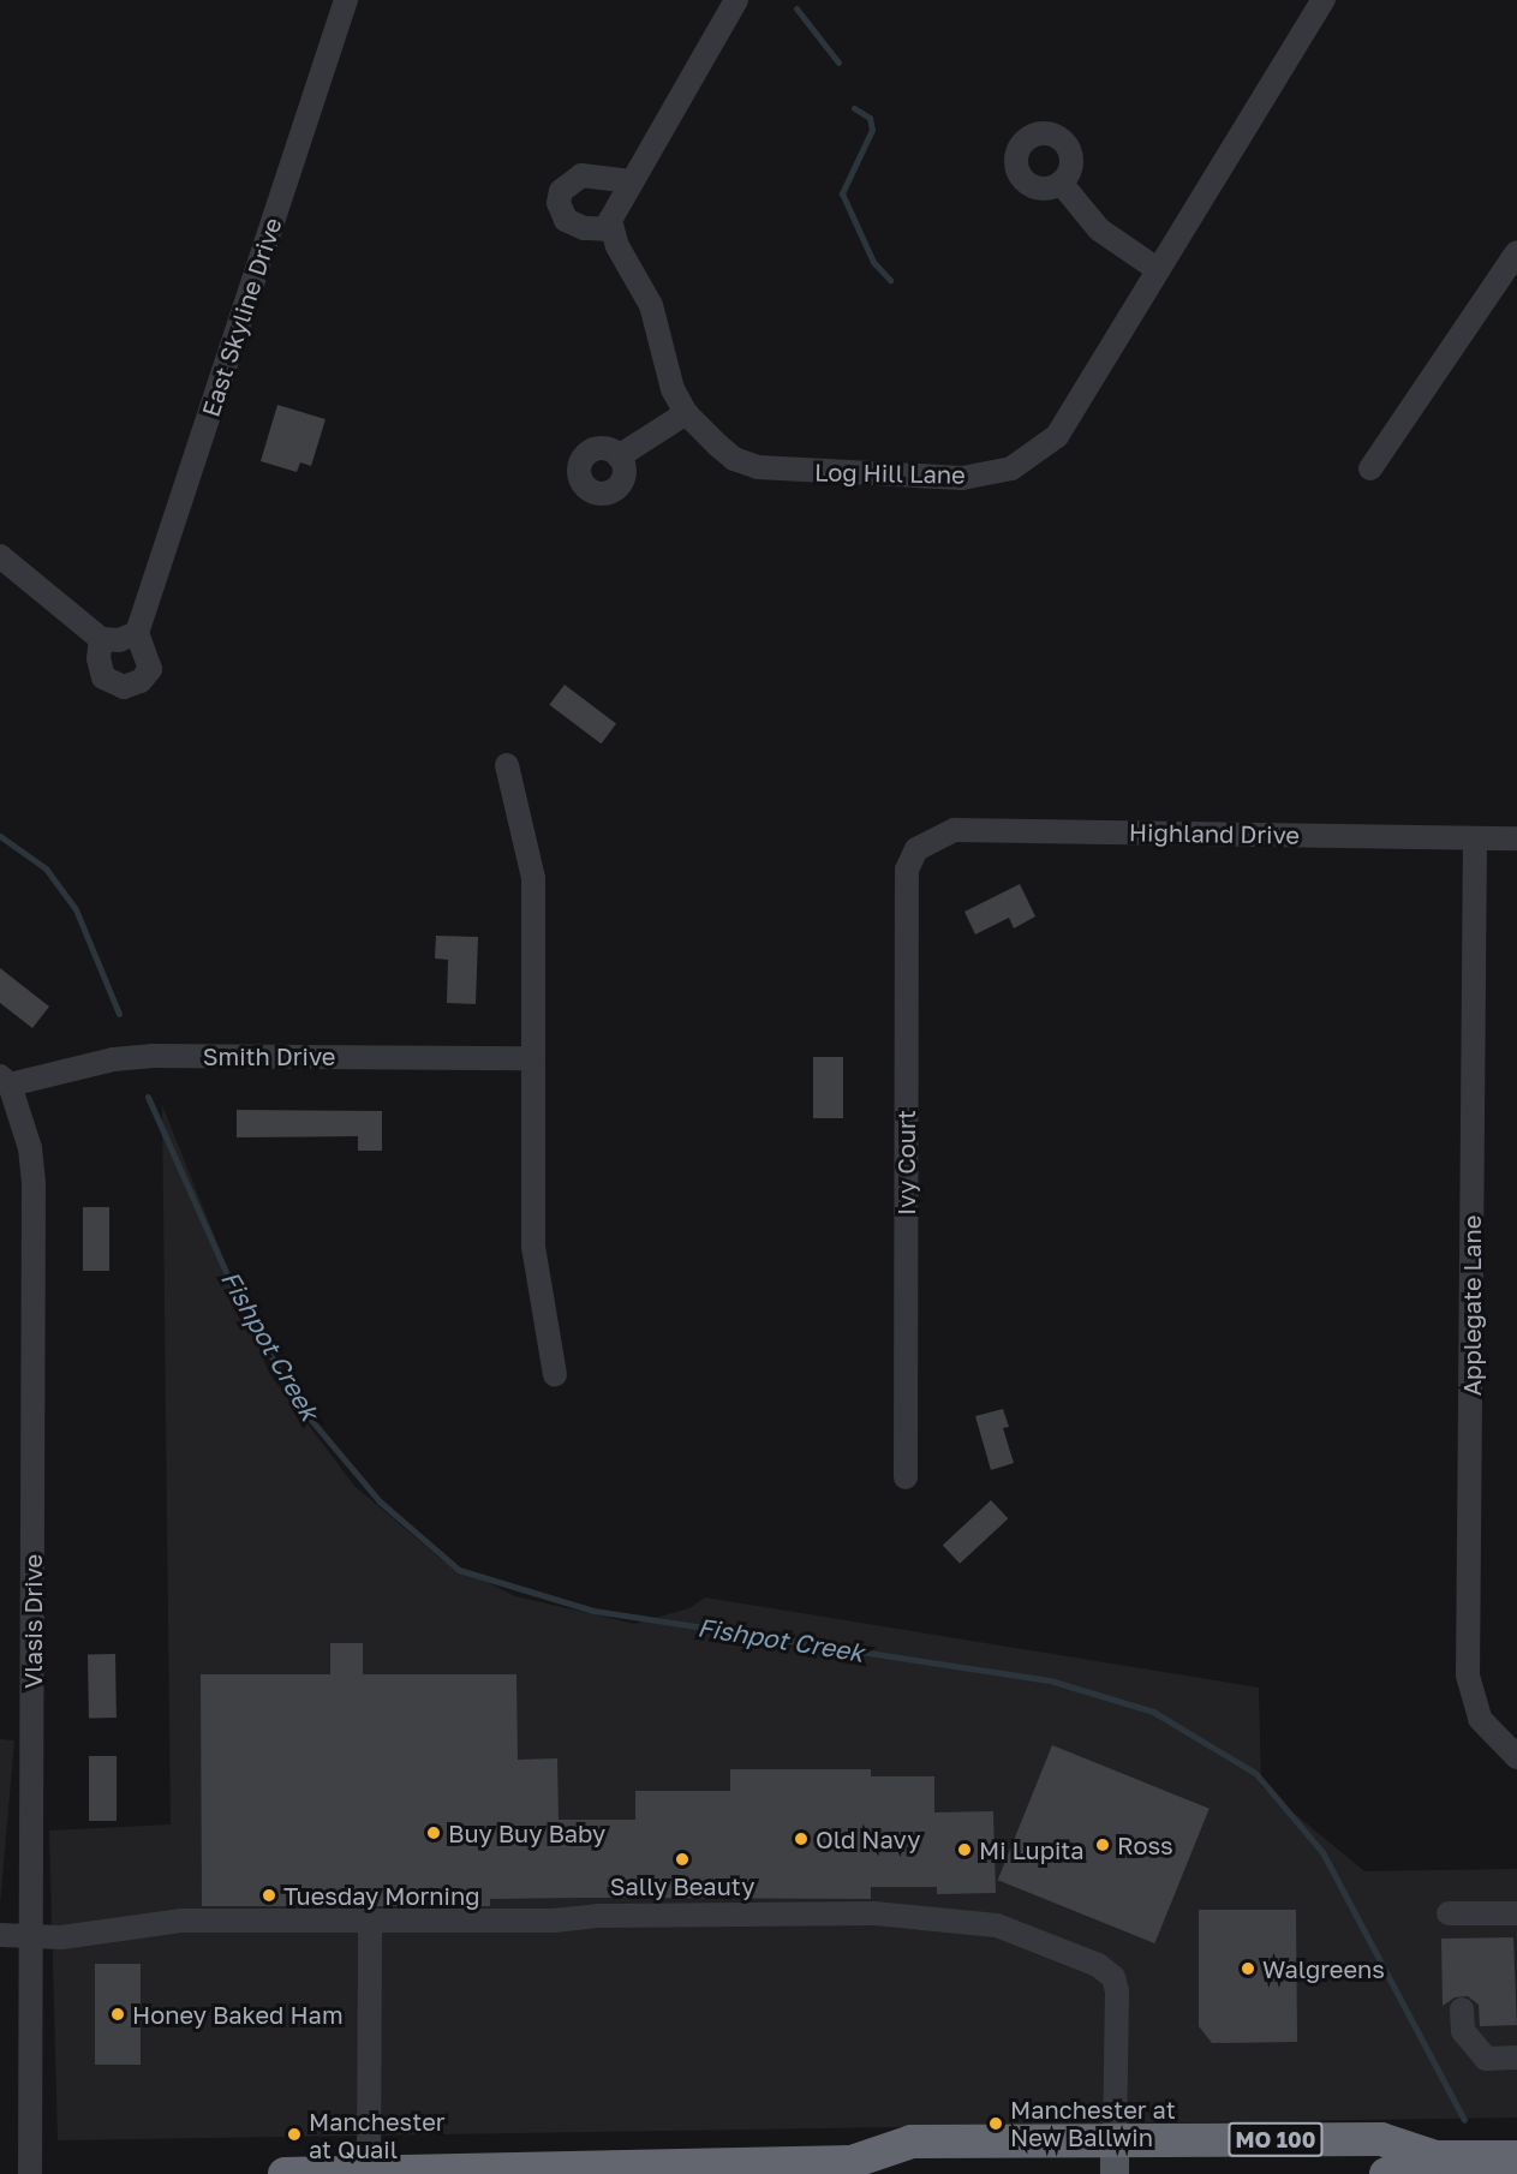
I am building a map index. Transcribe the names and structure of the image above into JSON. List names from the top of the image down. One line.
{"streets":{"highway":["MO 100"],"street":["East Skyline Drive","Log Hill Lane","Highland Drive","Smith Drive","Ivy Court","Applegate Lane","Vlasis Drive"]},"crossings":[["Highland Drive","Ivy Court"],["Highland Drive","Applegate Lane"],["Smith Drive","Vlasis Drive"]],"water":["Fishpot Creek"],"places":["Buy Buy Baby","Old Navy","Ross","Mi Lupita","Sally Beauty","Tuesday Morning","Walgreens","Honey Baked Ham","Manchester at New Ballwin","Manchester at Quail"]}
